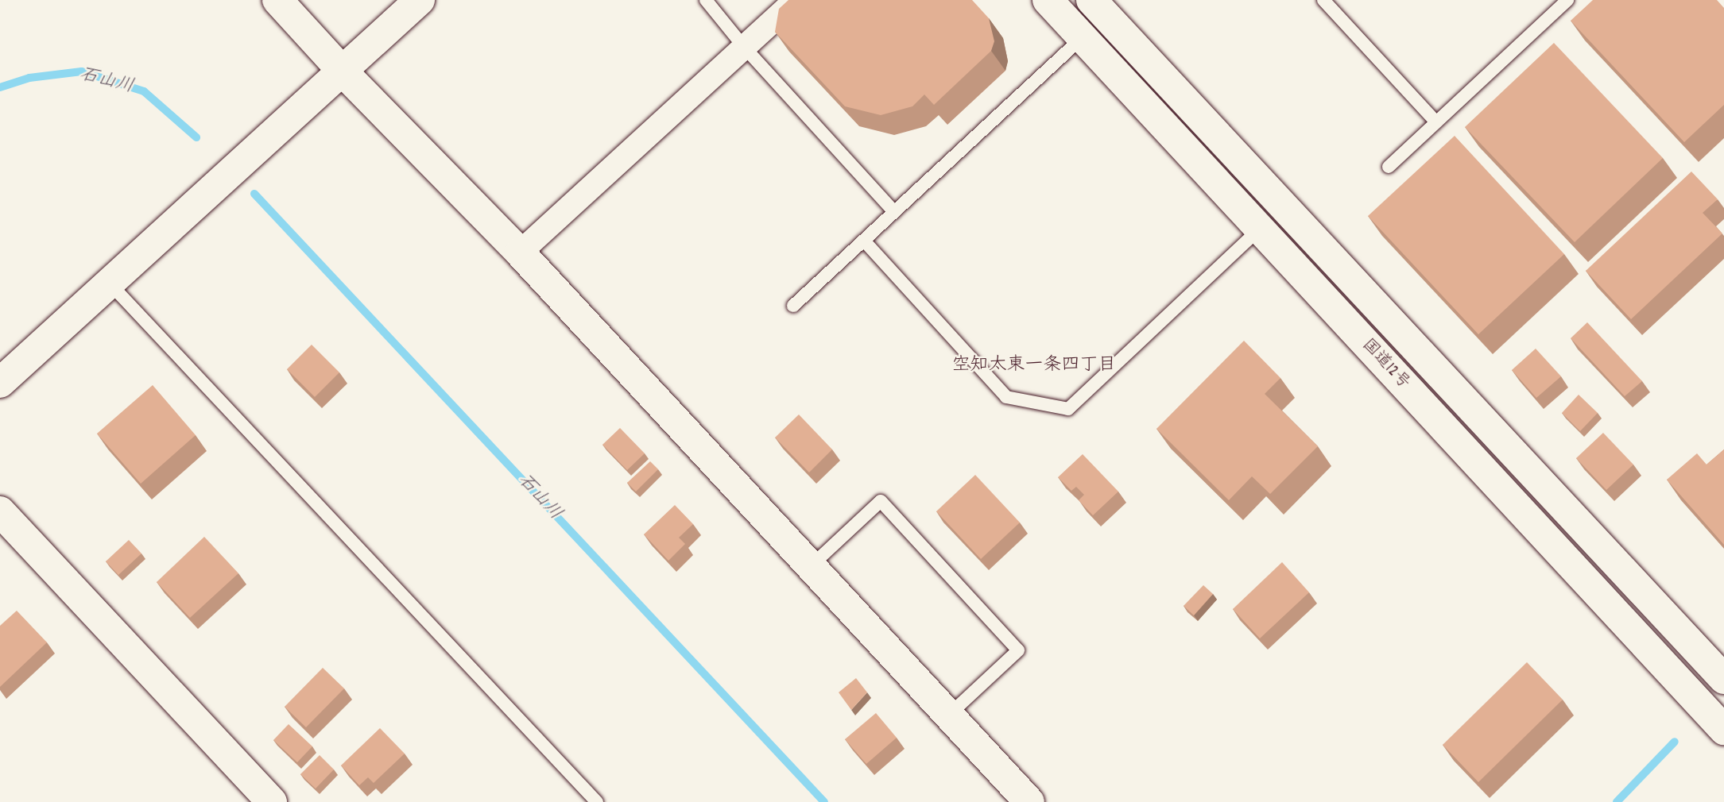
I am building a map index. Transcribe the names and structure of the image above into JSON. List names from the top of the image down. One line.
{"streets":{"main road":["国道12号"]},"districts":["空知太東一条四丁目"],"water":["石山川"]}
